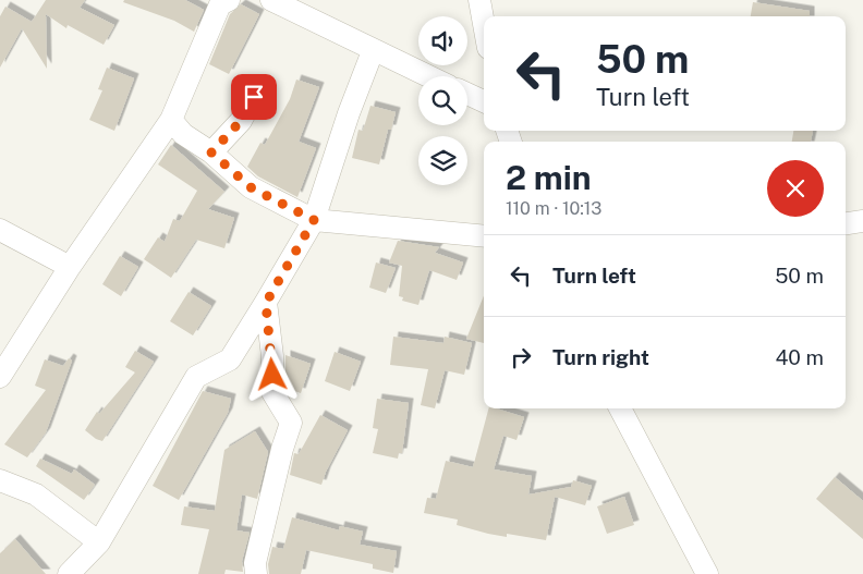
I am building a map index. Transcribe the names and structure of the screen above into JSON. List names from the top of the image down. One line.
{"page":{"turn":["50 m","Turn left"],"heading":["2 min","110 m · 10:13"],"list":[{"name":"Turn left","value":"50 m"},{"name":"Turn right","value":"40 m"}]}}
